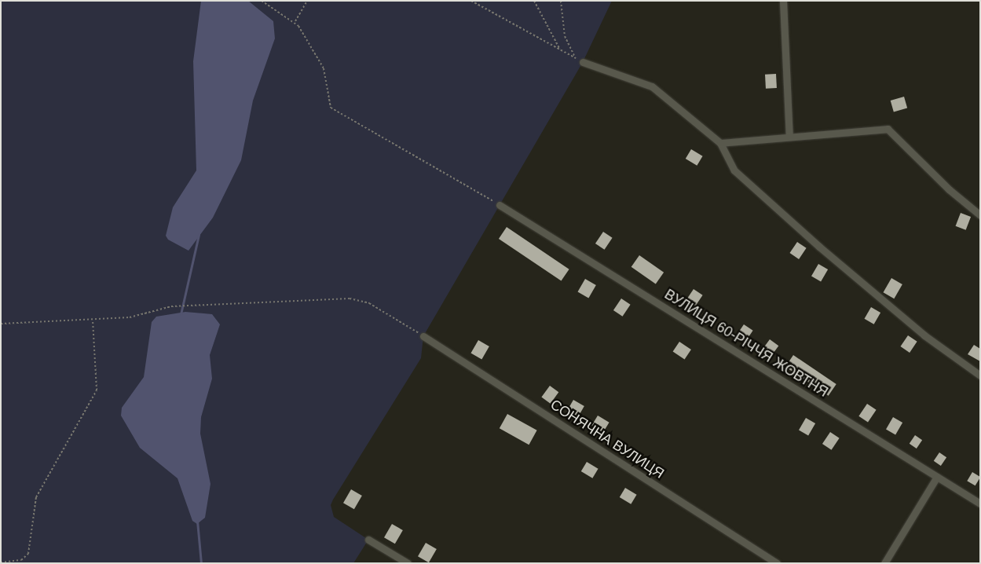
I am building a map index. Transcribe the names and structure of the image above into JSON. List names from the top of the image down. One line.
{"streets":{"street":["ВУЛИЦЯ 60-РІЧЧЯ ЖОВТНЯ","СОНЯЧНА ВУЛИЦЯ"]}}
